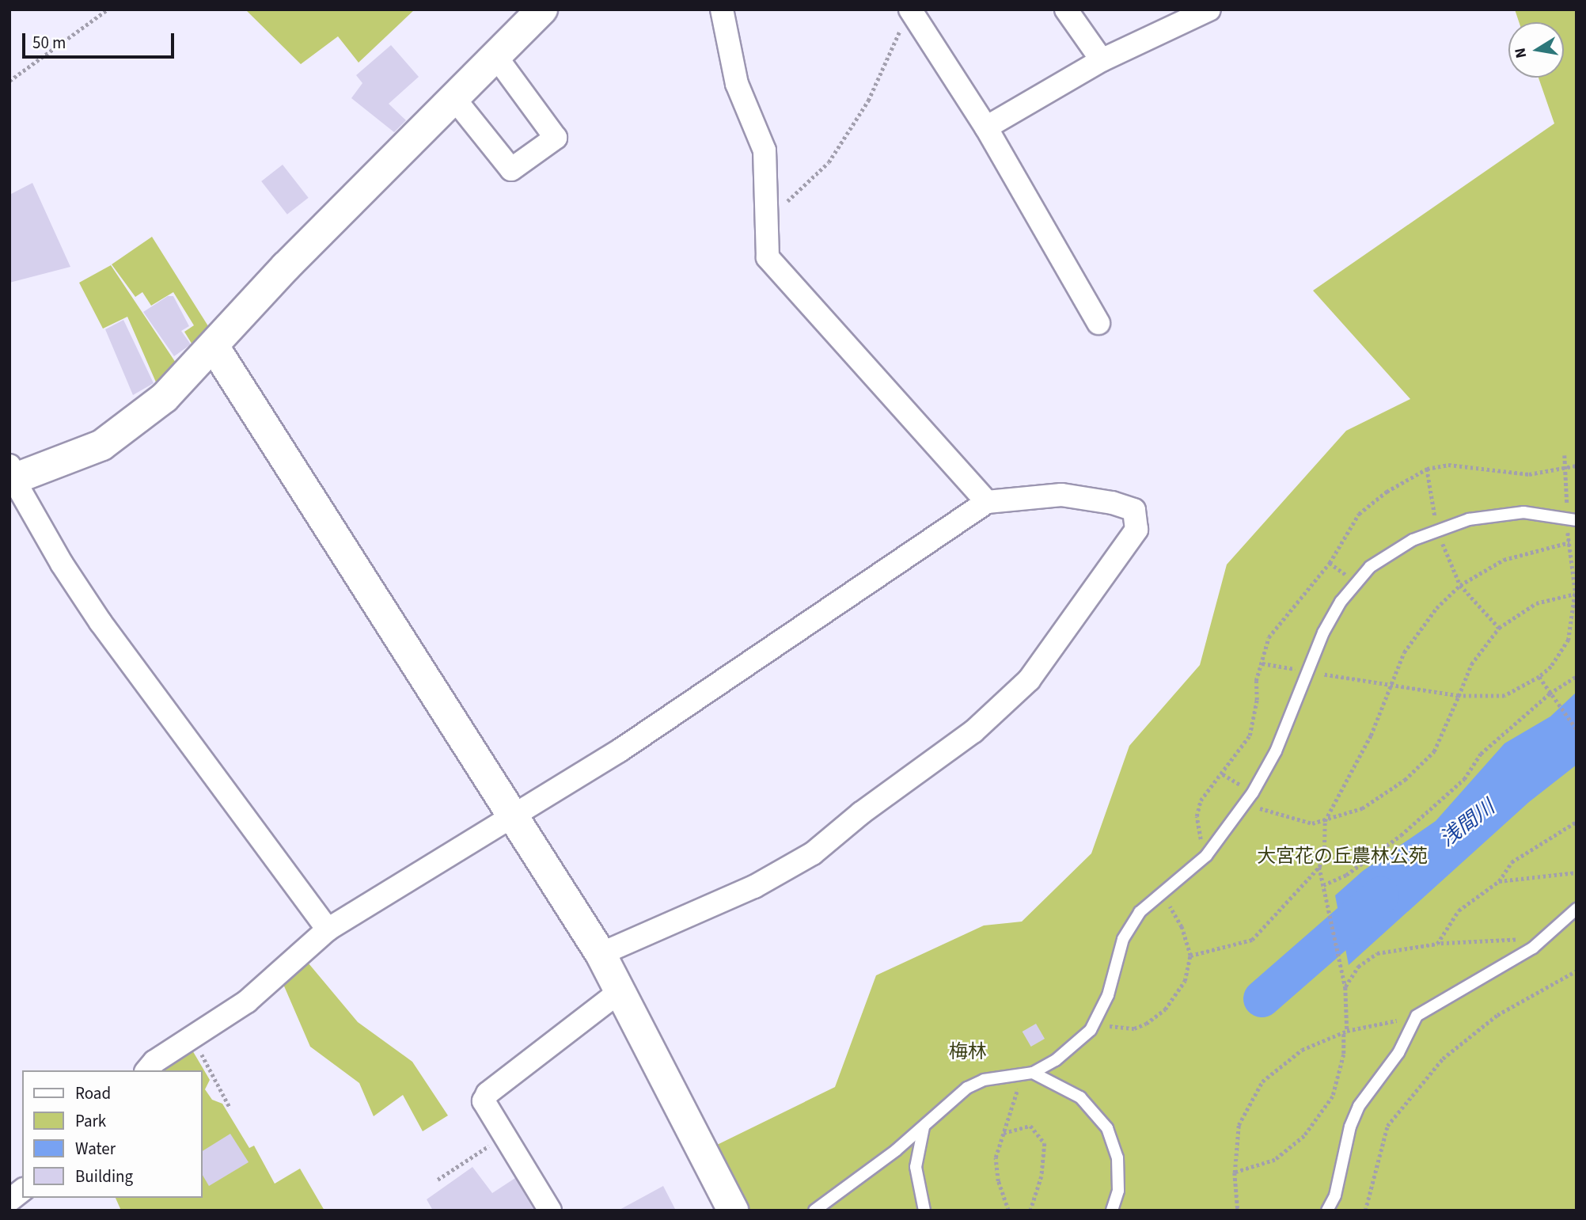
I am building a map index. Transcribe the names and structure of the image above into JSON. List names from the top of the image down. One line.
{"water":["浅間川"],"parks":["大宮花の丘農林公苑","梅林"],"legend":["Road","Park","Water","Building"],"scale_bar":"50 m","north":"left"}
